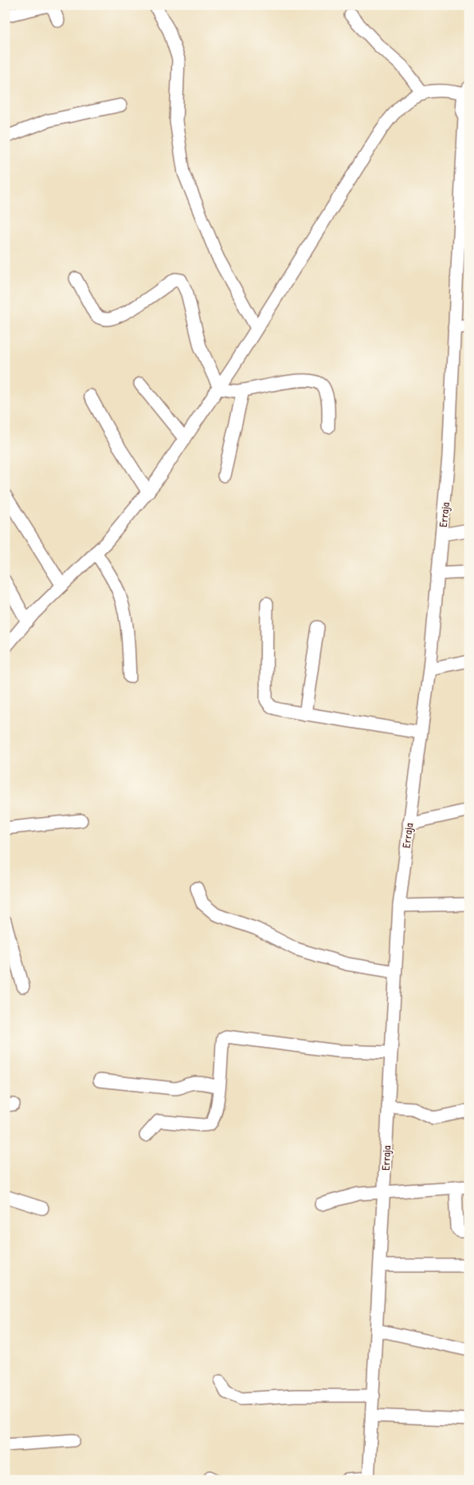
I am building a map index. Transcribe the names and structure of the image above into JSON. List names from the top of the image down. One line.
{"streets":{"street":["Erraja"]}}
